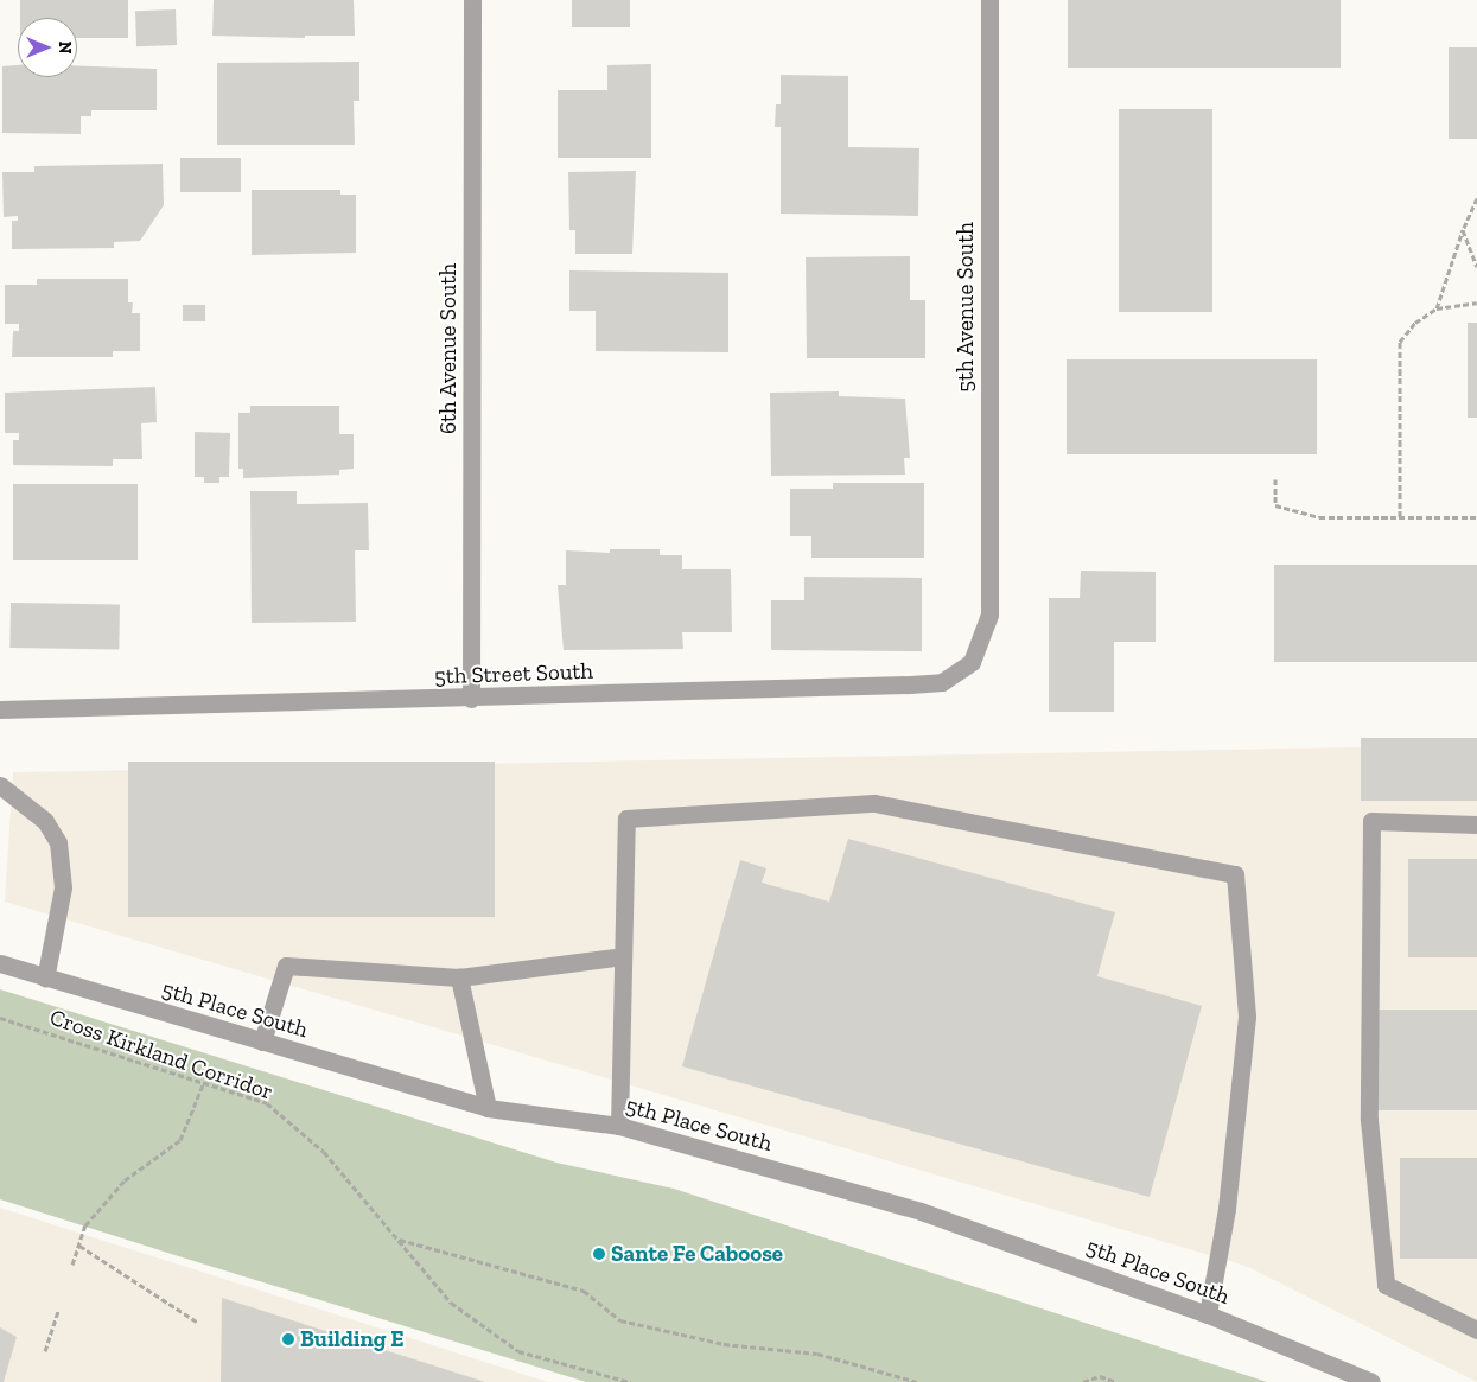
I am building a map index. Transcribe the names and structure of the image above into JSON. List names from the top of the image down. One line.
{"streets":{"street":["5th Avenue South","6th Avenue South","5th Street South","5th Place South"],"path":["Cross Kirkland Corridor"]},"crossings":[["5th Avenue South","5th Street South"],["6th Avenue South","5th Street South"]],"places":["Sante Fe Caboose","Building E"],"north":"right"}
